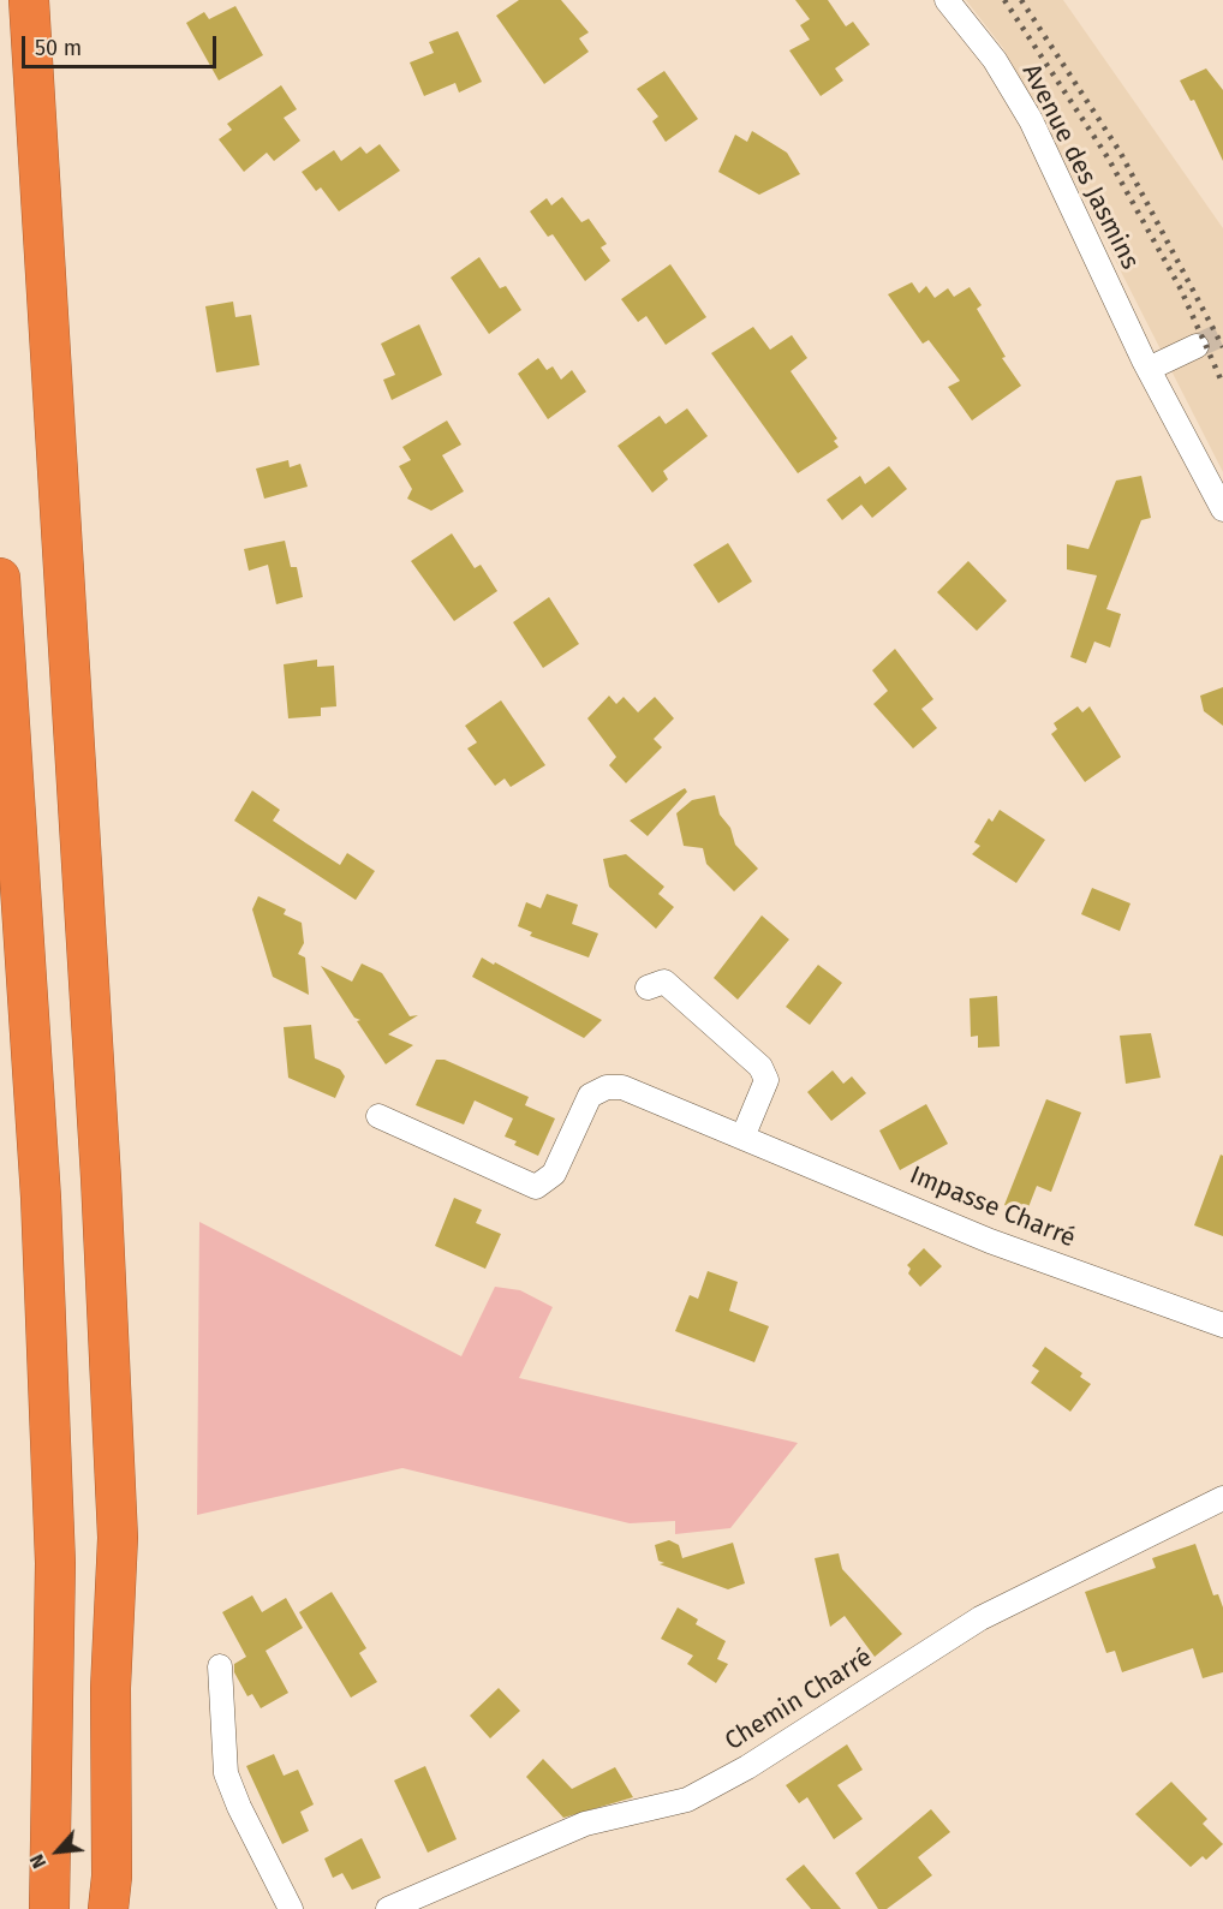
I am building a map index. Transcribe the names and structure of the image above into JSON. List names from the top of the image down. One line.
{"streets":{"street":["Avenue des Jasmins","Impasse Charré","Chemin Charré"]},"scale_bar":"50 m","north":"bottom left"}
